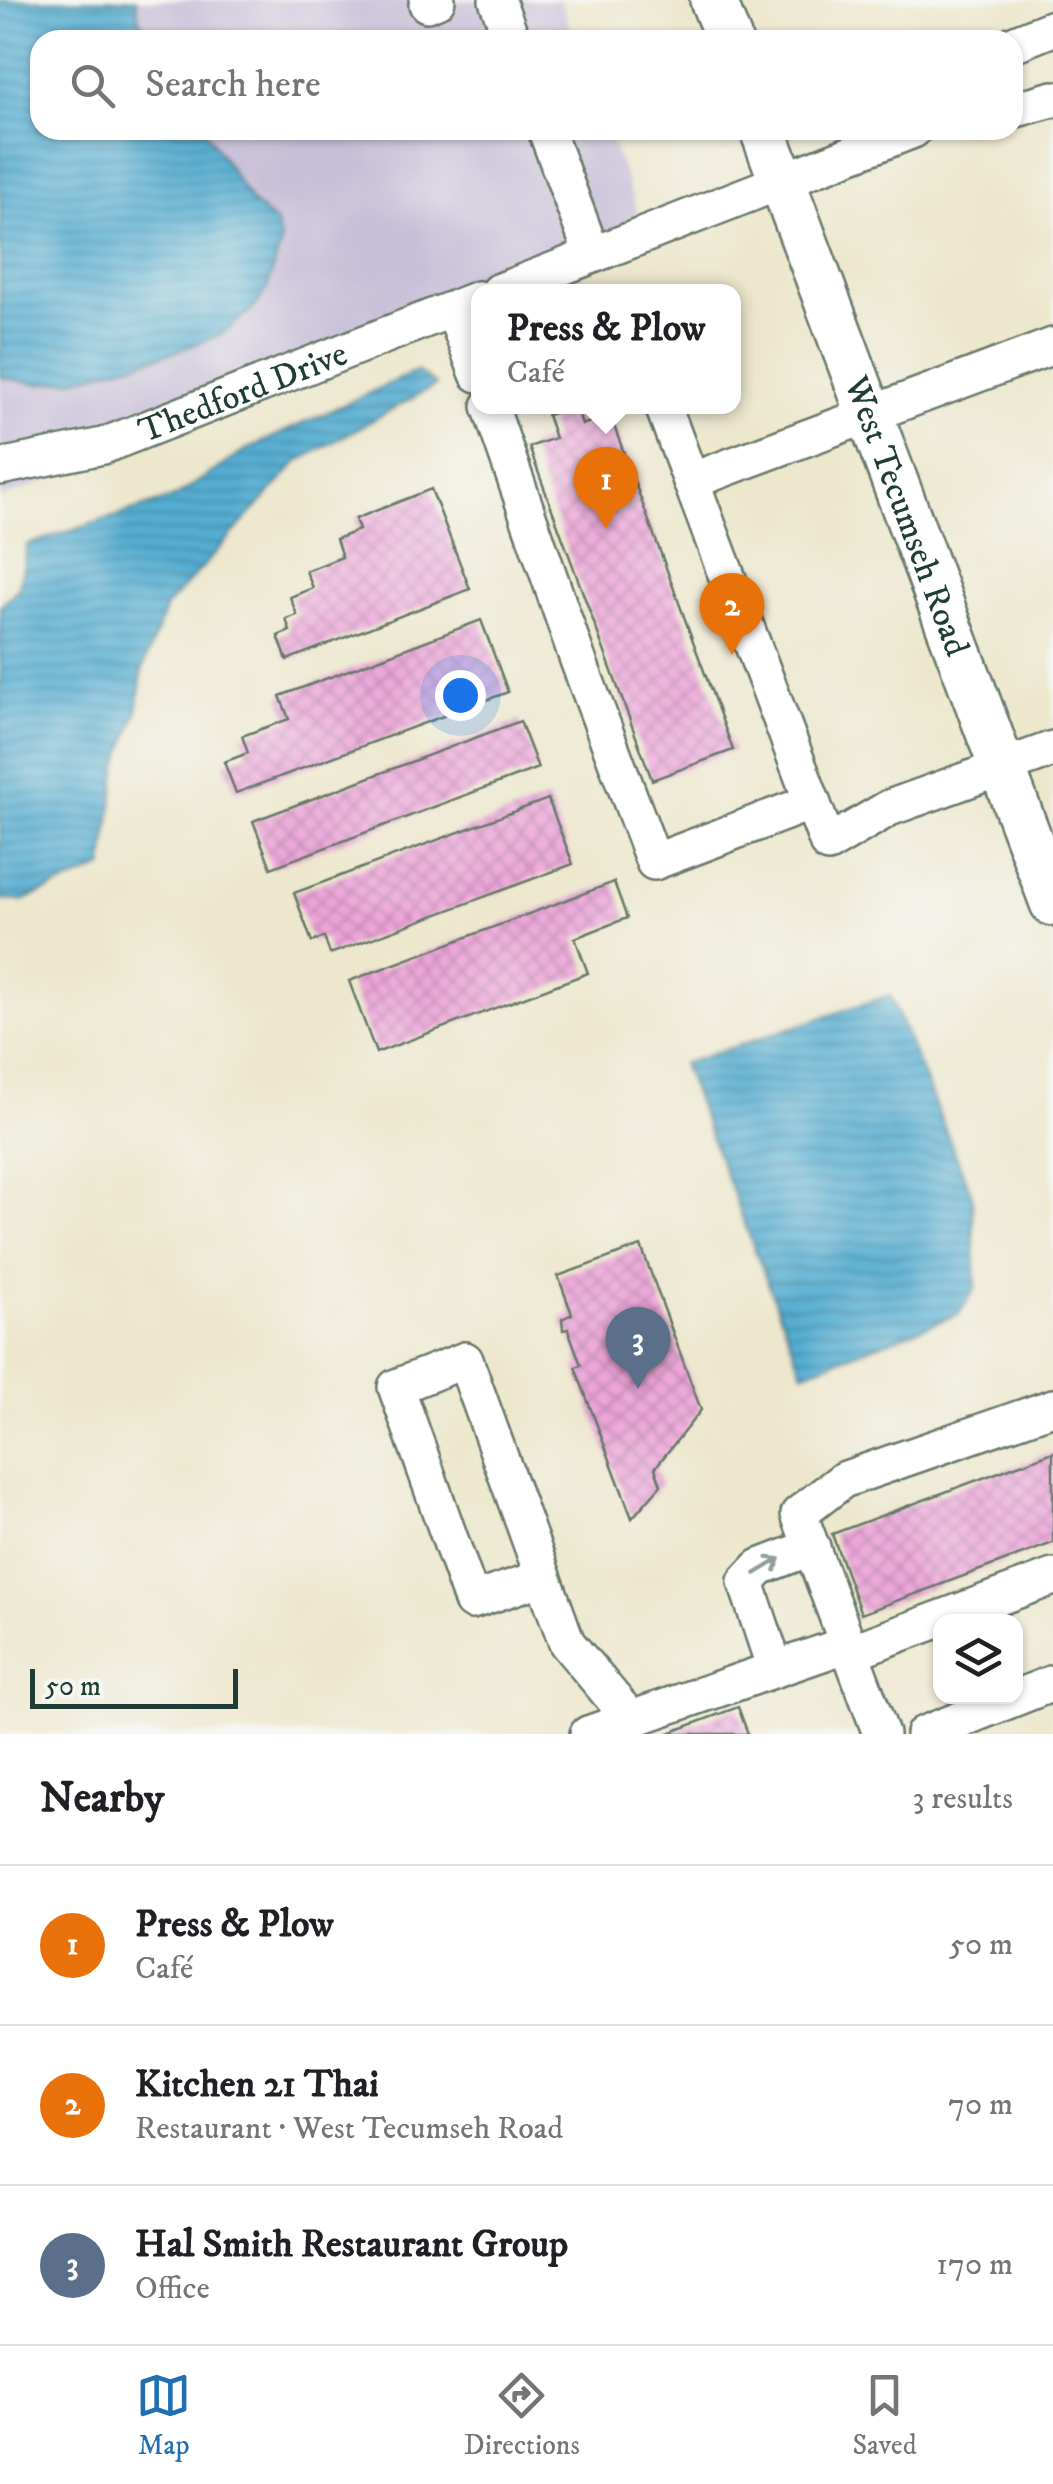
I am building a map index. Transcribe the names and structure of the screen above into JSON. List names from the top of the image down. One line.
{"streets":{"main road":["West Tecumseh Road"],"lane":["Thedford Drive"]},"scale_bar":"50 m","page":{"search":"Search here","popup":["Press & Plow","Café"],"pins":["1","2","3"],"scale":"50 m","heading":["Nearby","3 results"],"list":[{"mark":"1","name":"Press & Plow","note":"Café","value":"50 m"},{"mark":"2","name":"Kitchen 21 Thai","note":"Restaurant · West Tecumseh Road","value":"70 m"},{"mark":"3","name":"Hal Smith Restaurant Group","note":"Office","value":"170 m"}],"nav":["Map","Directions","Saved"]}}
